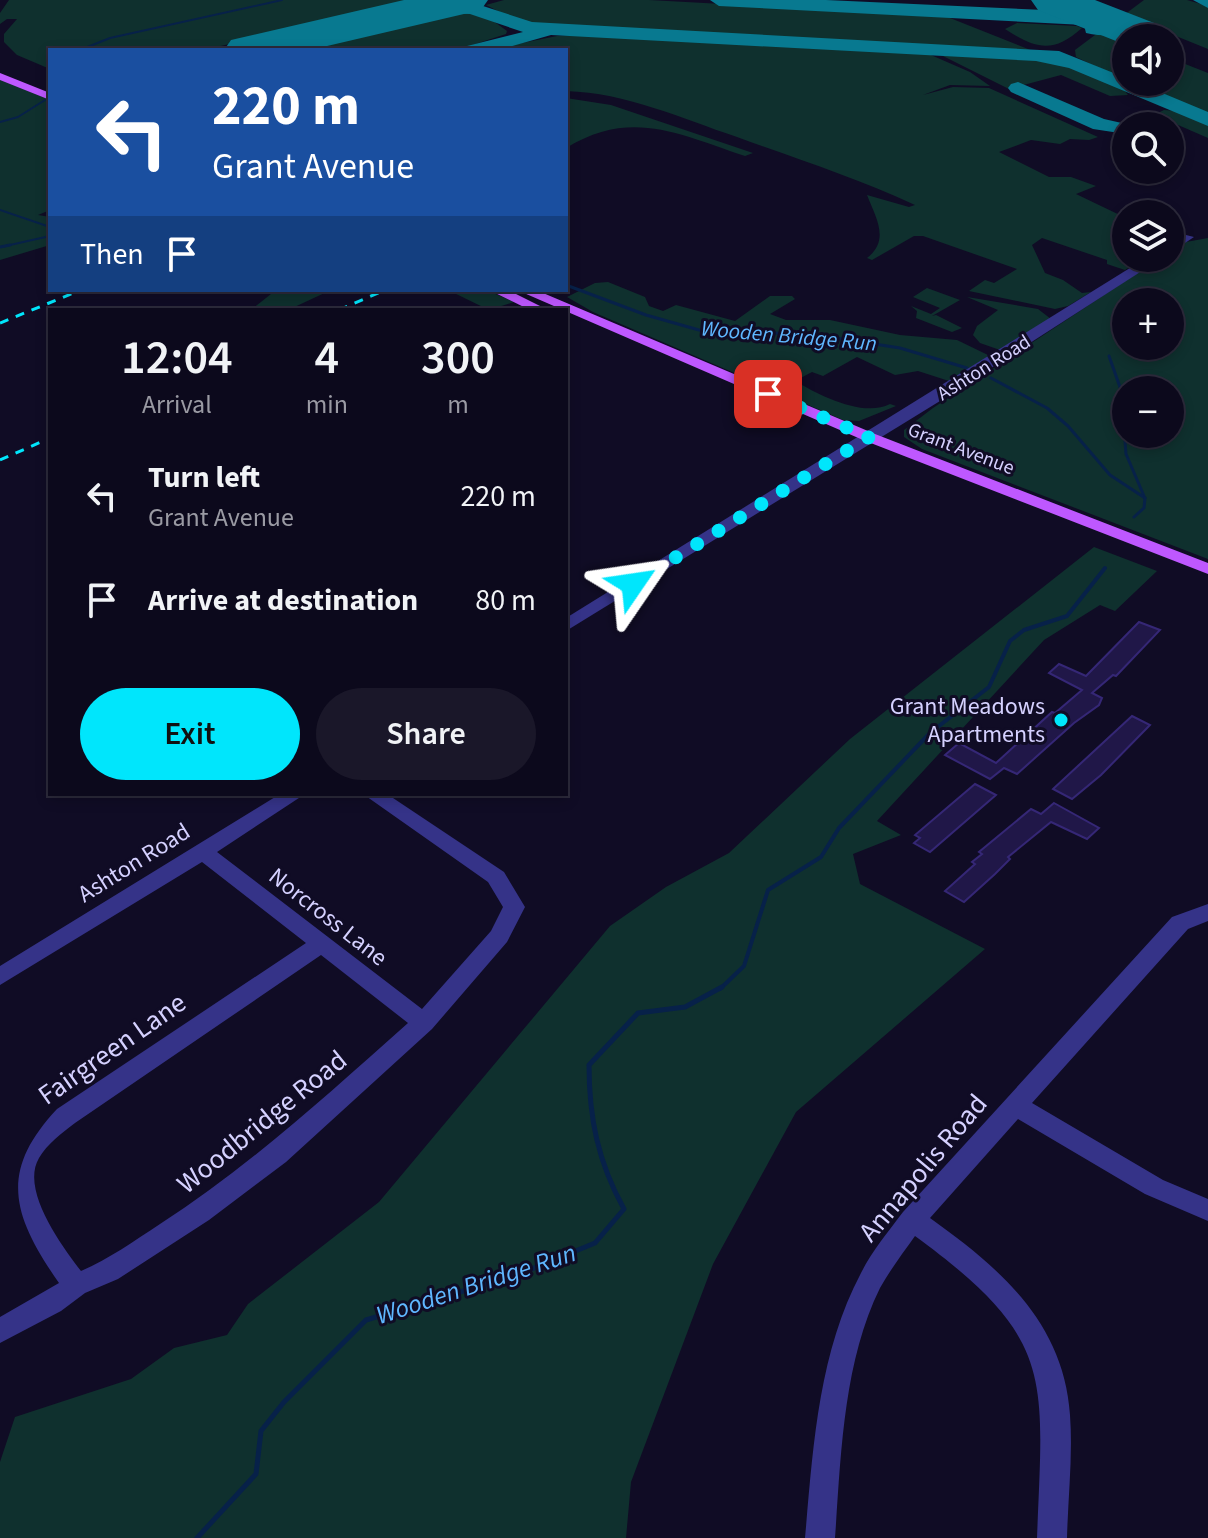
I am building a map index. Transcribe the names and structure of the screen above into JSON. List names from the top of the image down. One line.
{"streets":{"main road":["Grant Avenue"],"street":["Ashton Road","Norcross Lane","Fairgreen Lane","Woodbridge Road","Annapolis Road"]},"crossings":[["Ashton Road","Grant Avenue"],["Ashton Road","Norcross Lane"],["Norcross Lane","Fairgreen Lane"],["Norcross Lane","Woodbridge Road"],["Fairgreen Lane","Woodbridge Road"]],"water":["Wooden Bridge Run"],"places":["Grant Meadows Apartments"],"page":{"map_buttons":["+","−"],"turn":["220 m","Grant Avenue"],"then":"Then","eta":["12:04","Arrival","4","min","300","m"],"list":[{"name":"Turn left","note":"Grant Avenue","value":"220 m"},{"name":"Arrive at destination","value":"80 m"}],"buttons":["Exit","Share"]}}
